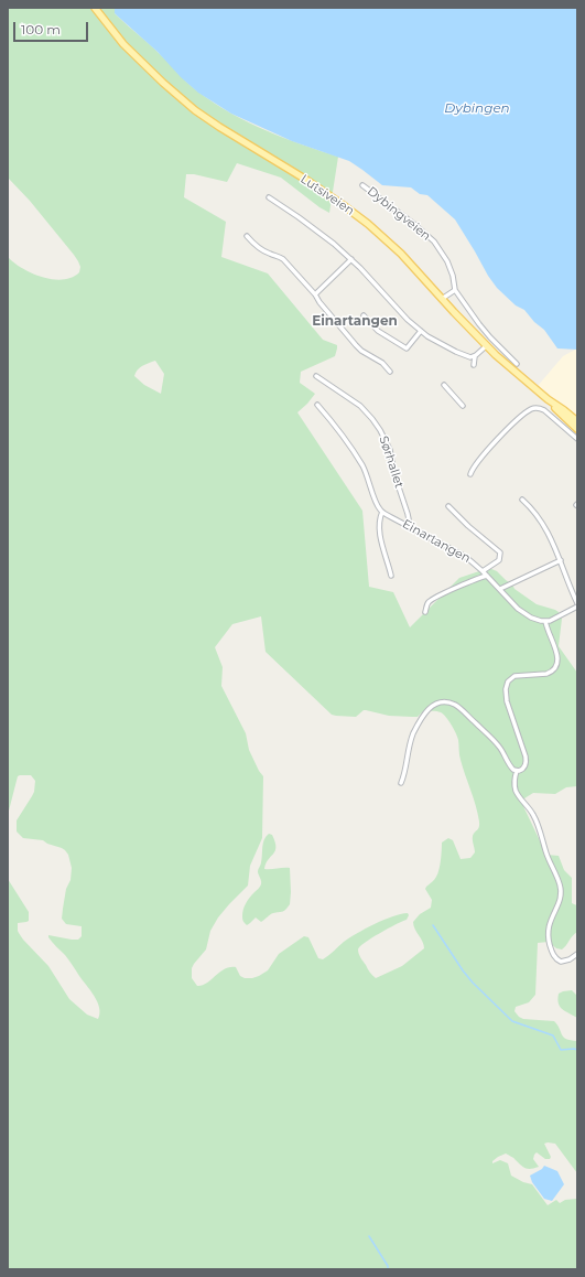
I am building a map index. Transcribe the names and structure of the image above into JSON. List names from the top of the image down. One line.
{"streets":{"main road":["Lutsiveien"],"street":["Dybingveien","Sørhallet","Einartangen"]},"crossings":[["Sørhallet","Einartangen"]],"districts":["Einartangen"],"water":["Dybingen"],"scale_bar":"100 m"}
